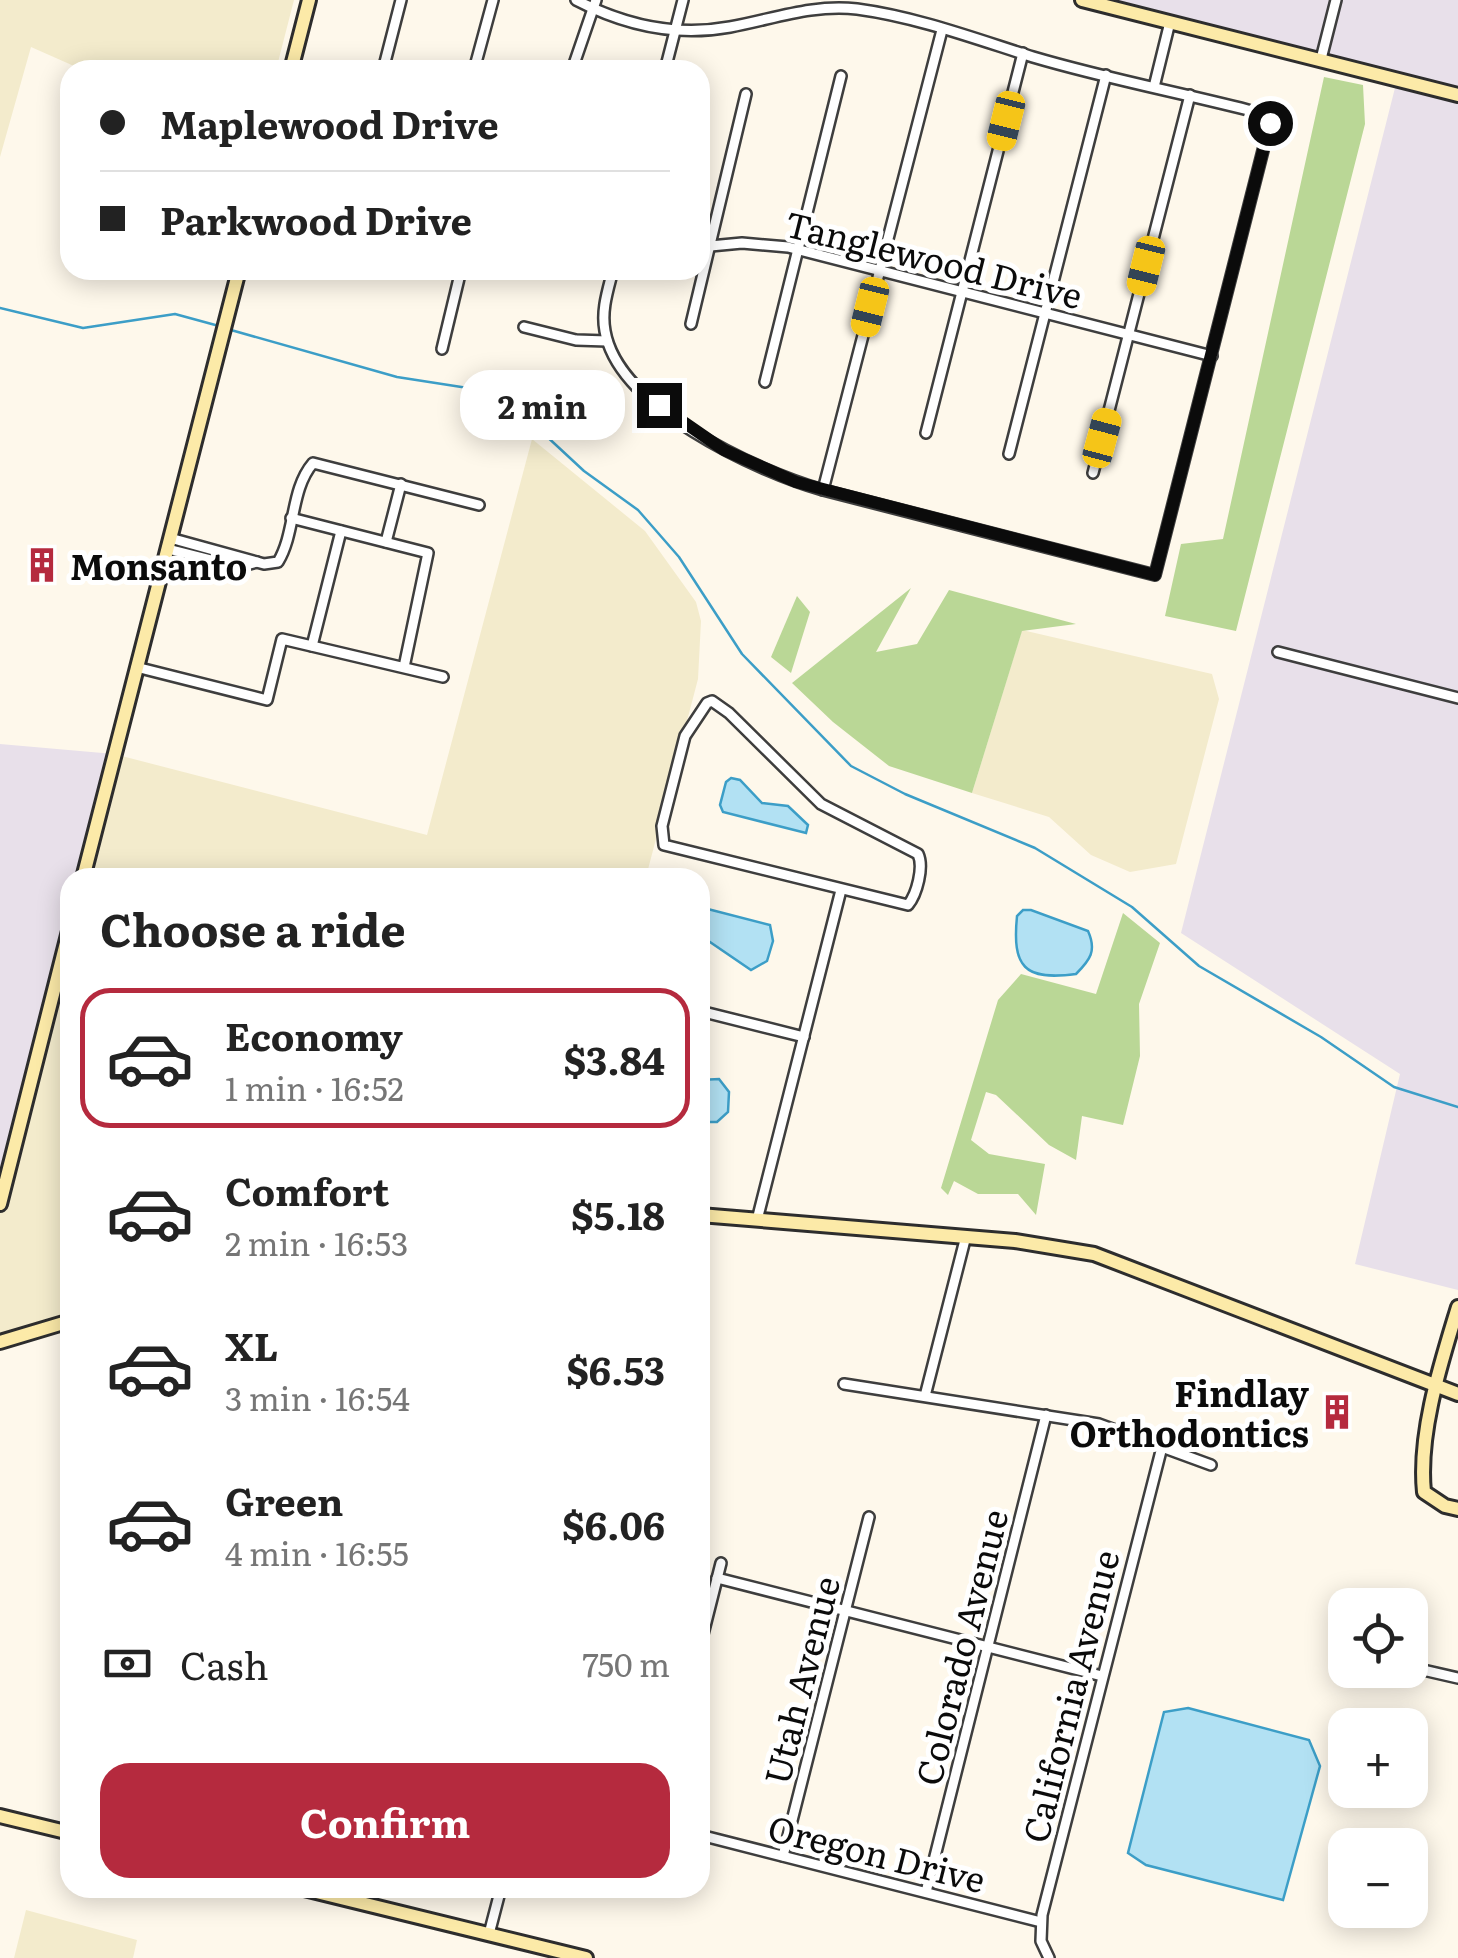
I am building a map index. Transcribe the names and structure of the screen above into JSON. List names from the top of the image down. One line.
{"streets":{"street":["Tanglewood Drive","Colorado Avenue","Utah Avenue","California Avenue","Oregon Drive"]},"crossings":[["Colorado Avenue","Oregon Drive"],["Utah Avenue","Oregon Drive"],["California Avenue","Oregon Drive"]],"places":{"building":["Monsanto","Findlay Orthodontics"]},"page":{"banner":["Maplewood Drive","Parkwood Drive"],"bubble":"2 min","heading":"Choose a ride","list":[{"name":"Economy","note":"1 min · 16:52","value":"$3.84"},{"name":"Comfort","note":"2 min · 16:53","value":"$5.18"},{"name":"XL","note":"3 min · 16:54","value":"$6.53"},{"name":"Green","note":"4 min · 16:55","value":"$6.06"}],"map_buttons":["+","−"],"pay":["Cash","750 m"],"buttons":"Confirm"}}
